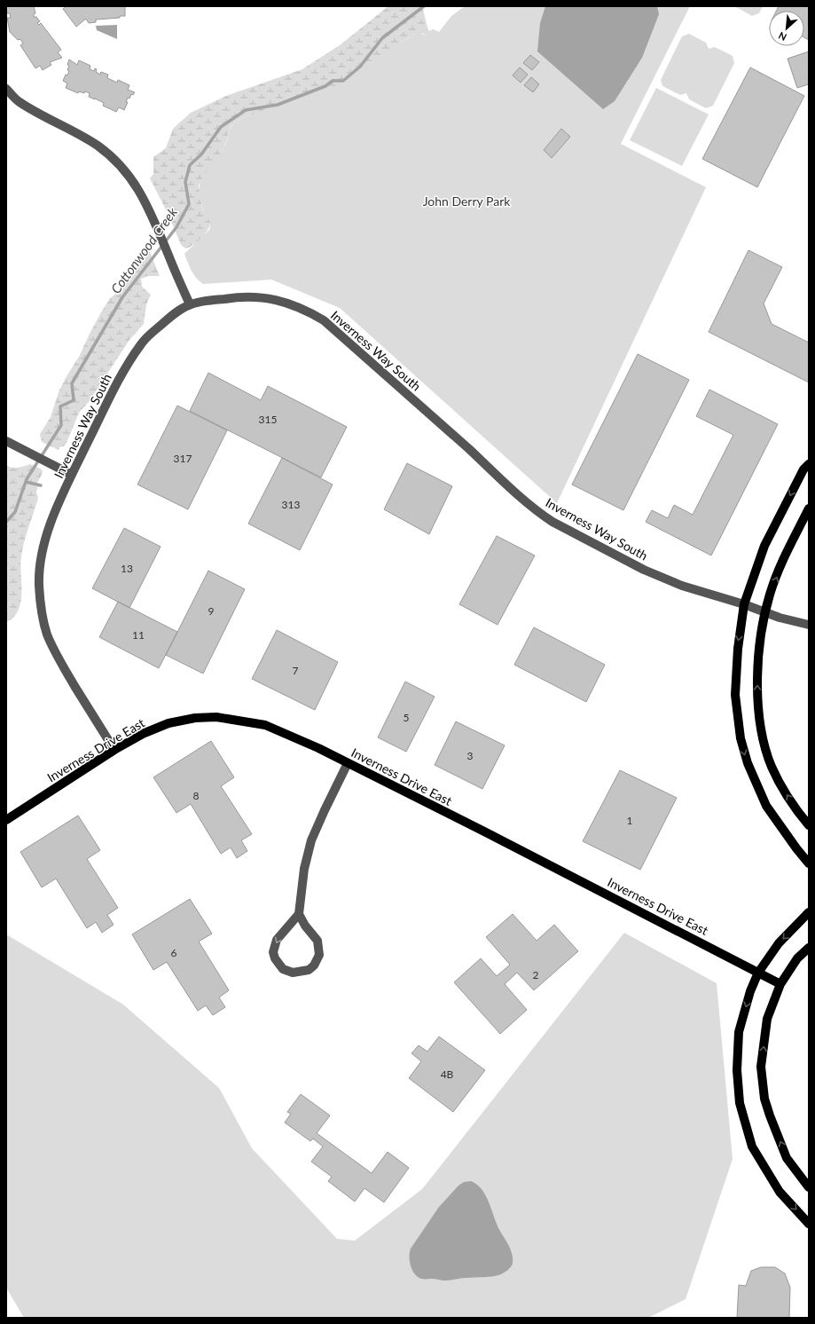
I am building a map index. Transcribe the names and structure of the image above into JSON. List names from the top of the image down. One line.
{"streets":{"main road":["Inverness Drive East"],"street":["Inverness Way South"]},"crossings":[["Inverness Way South","Inverness Drive East"]],"water":["Cottonwood Creek"],"parks":["John Derry Park"],"house_numbers":["315","317","313","13","9","11","7","5","3","8","1","6","2","4B"],"north":"bottom left"}
